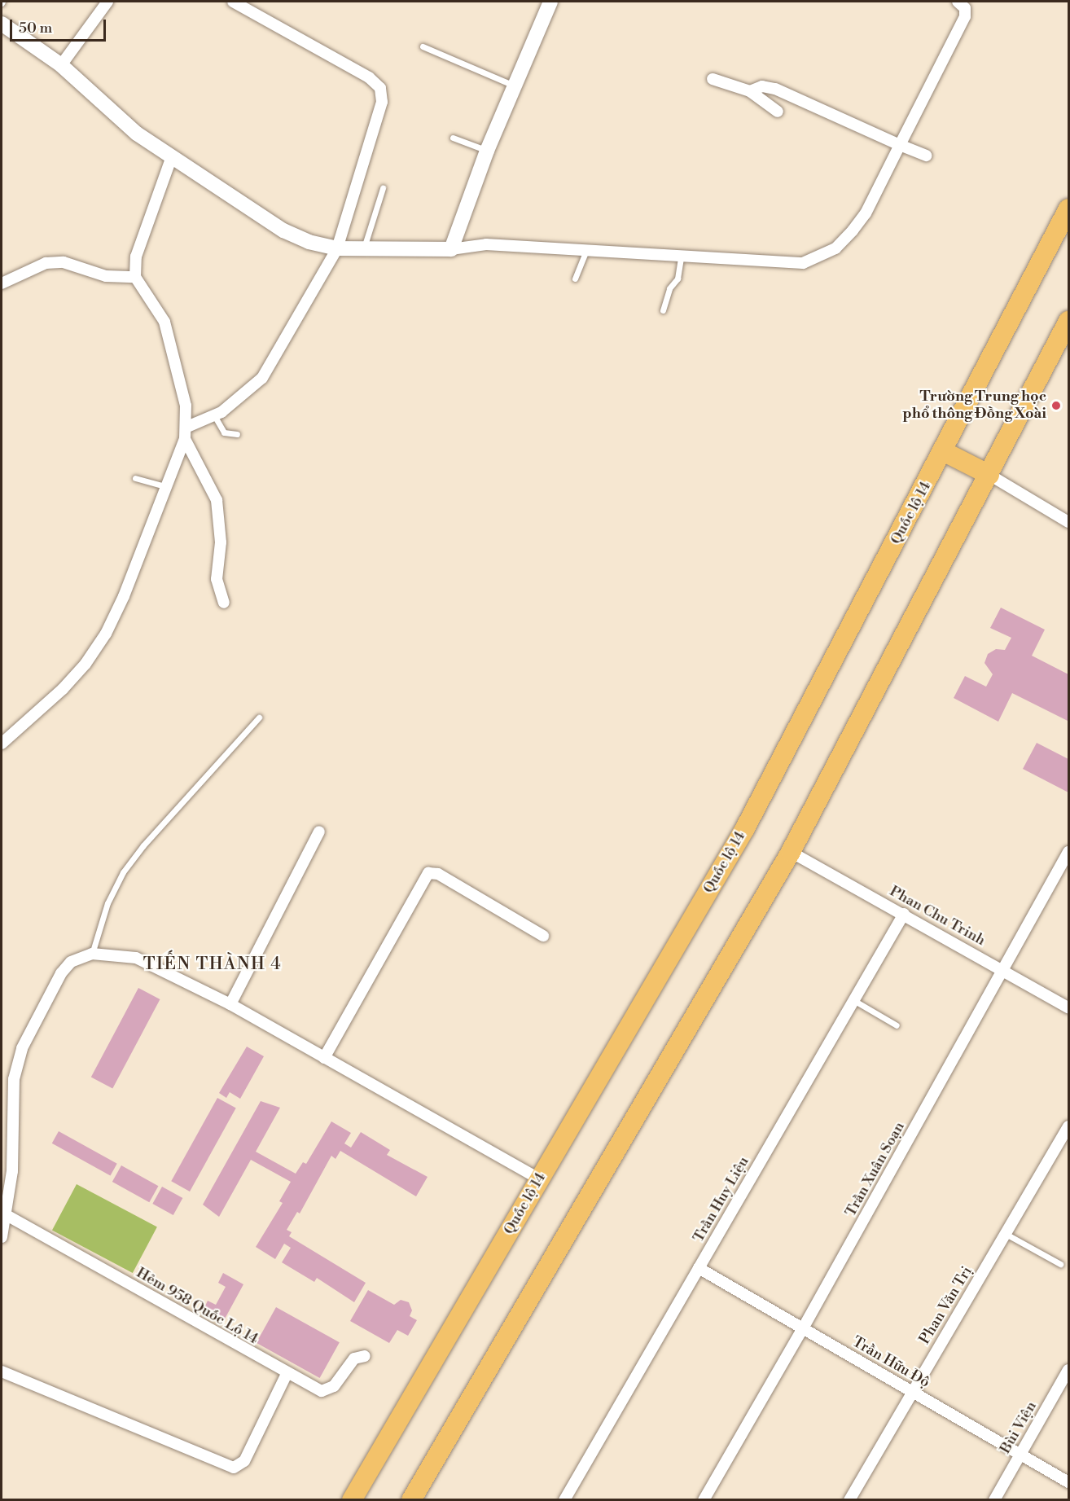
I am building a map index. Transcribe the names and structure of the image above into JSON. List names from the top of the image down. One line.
{"streets":{"highway":["Quốc lộ 14"],"street":["Phan Chu Trinh","Trần Xuân Soạn","Trần Huy Liệu","Phan Văn Trị","Hẻm 958 Quốc Lộ 14","Trần Hữu Độ","Bùi Viện"]},"crossings":[["Phan Chu Trinh","Trần Xuân Soạn"],["Phan Chu Trinh","Trần Huy Liệu"],["Trần Xuân Soạn","Trần Hữu Độ"],["Trần Huy Liệu","Trần Hữu Độ"],["Phan Văn Trị","Trần Hữu Độ"],["Trần Hữu Độ","Bùi Viện"]],"districts":["TIẾN THÀNH 4"],"places":["Trường Trung học phổ thông Đồng Xoài"],"scale_bar":"50 m"}
